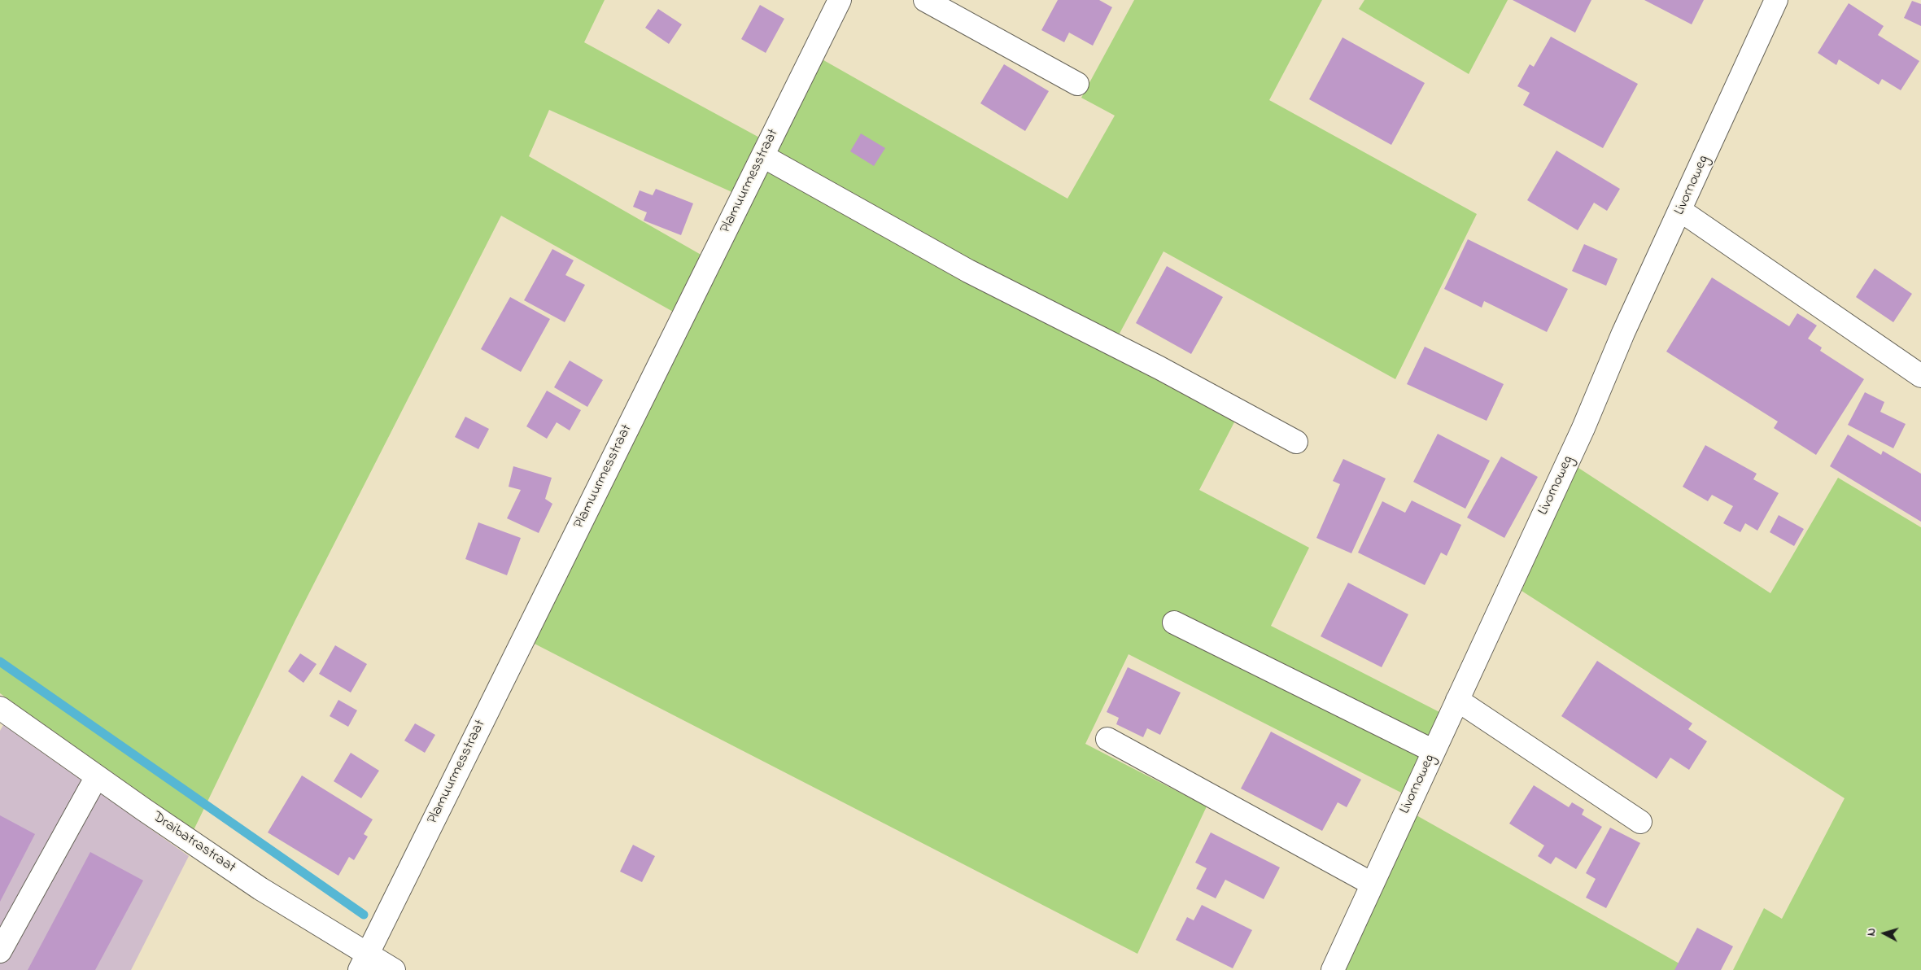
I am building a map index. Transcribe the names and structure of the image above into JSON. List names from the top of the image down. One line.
{"streets":{"street":["Plamuurmesstraat","Livornoweg","Draibatrastraat"]},"crossings":[["Plamuurmesstraat","Draibatrastraat"]],"north":"left"}
